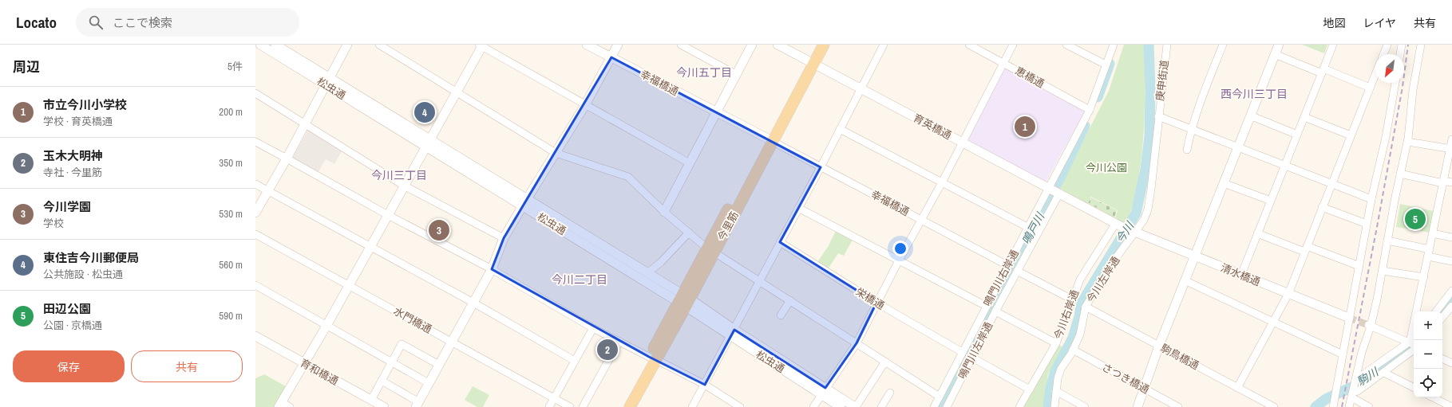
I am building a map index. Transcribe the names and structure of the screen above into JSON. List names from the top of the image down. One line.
{"streets":{"main road":["今里筋"],"street":["恵橋通","庚申街道","幸福橋通","松虫通","育英橋通","清水橋通","鳴門川右岸通","今川左岸通","栄橋通","今川右岸通","水門橋通","鳴門川左岸通","駒鳥橋通","育和橋通","さつき橋通"]},"crossings":[["恵橋通","鳴門川右岸通"],["庚申街道","今川左岸通"],["幸福橋通","今里筋"],["幸福橋通","鳴門川右岸通"],["松虫通","今里筋"],["育英橋通","今里筋"],["育英橋通","清水橋通"],["育英橋通","鳴門川右岸通"],["育英橋通","今川左岸通"],["育英橋通","今川右岸通"],["育英橋通","鳴門川左岸通"],["清水橋通","今川左岸通"],["鳴門川右岸通","栄橋通"],["鳴門川右岸通","鳴門川左岸通"],["今川左岸通","駒鳥橋通"],["今川左岸通","さつき橋通"]],"districts":["今川五丁目","西今川三丁目","今川三丁目","今川二丁目"],"water":["鳴戸川","今川","駒川"],"parks":["今川公園"],"north":"bottom left","page":{"header":"Locato","search":"ここで検索","nav":["地図","レイヤ","共有"],"heading":["周辺","5件"],"list":[{"mark":"1","name":"市立今川小学校","note":"学校 · 育英橋通","value":"200 m"},{"mark":"2","name":"玉木大明神","note":"寺社 · 今里筋","value":"350 m"},{"mark":"3","name":"今川学園","note":"学校","value":"530 m"},{"mark":"4","name":"東住吉今川郵便局","note":"公共施設 · 松虫通","value":"560 m"},{"mark":"5","name":"田辺公園","note":"公園 · 京橋通","value":"590 m"}],"pins":["4","1","5","3","2"],"map_buttons":["+","−"],"buttons":["保存","共有"]}}
